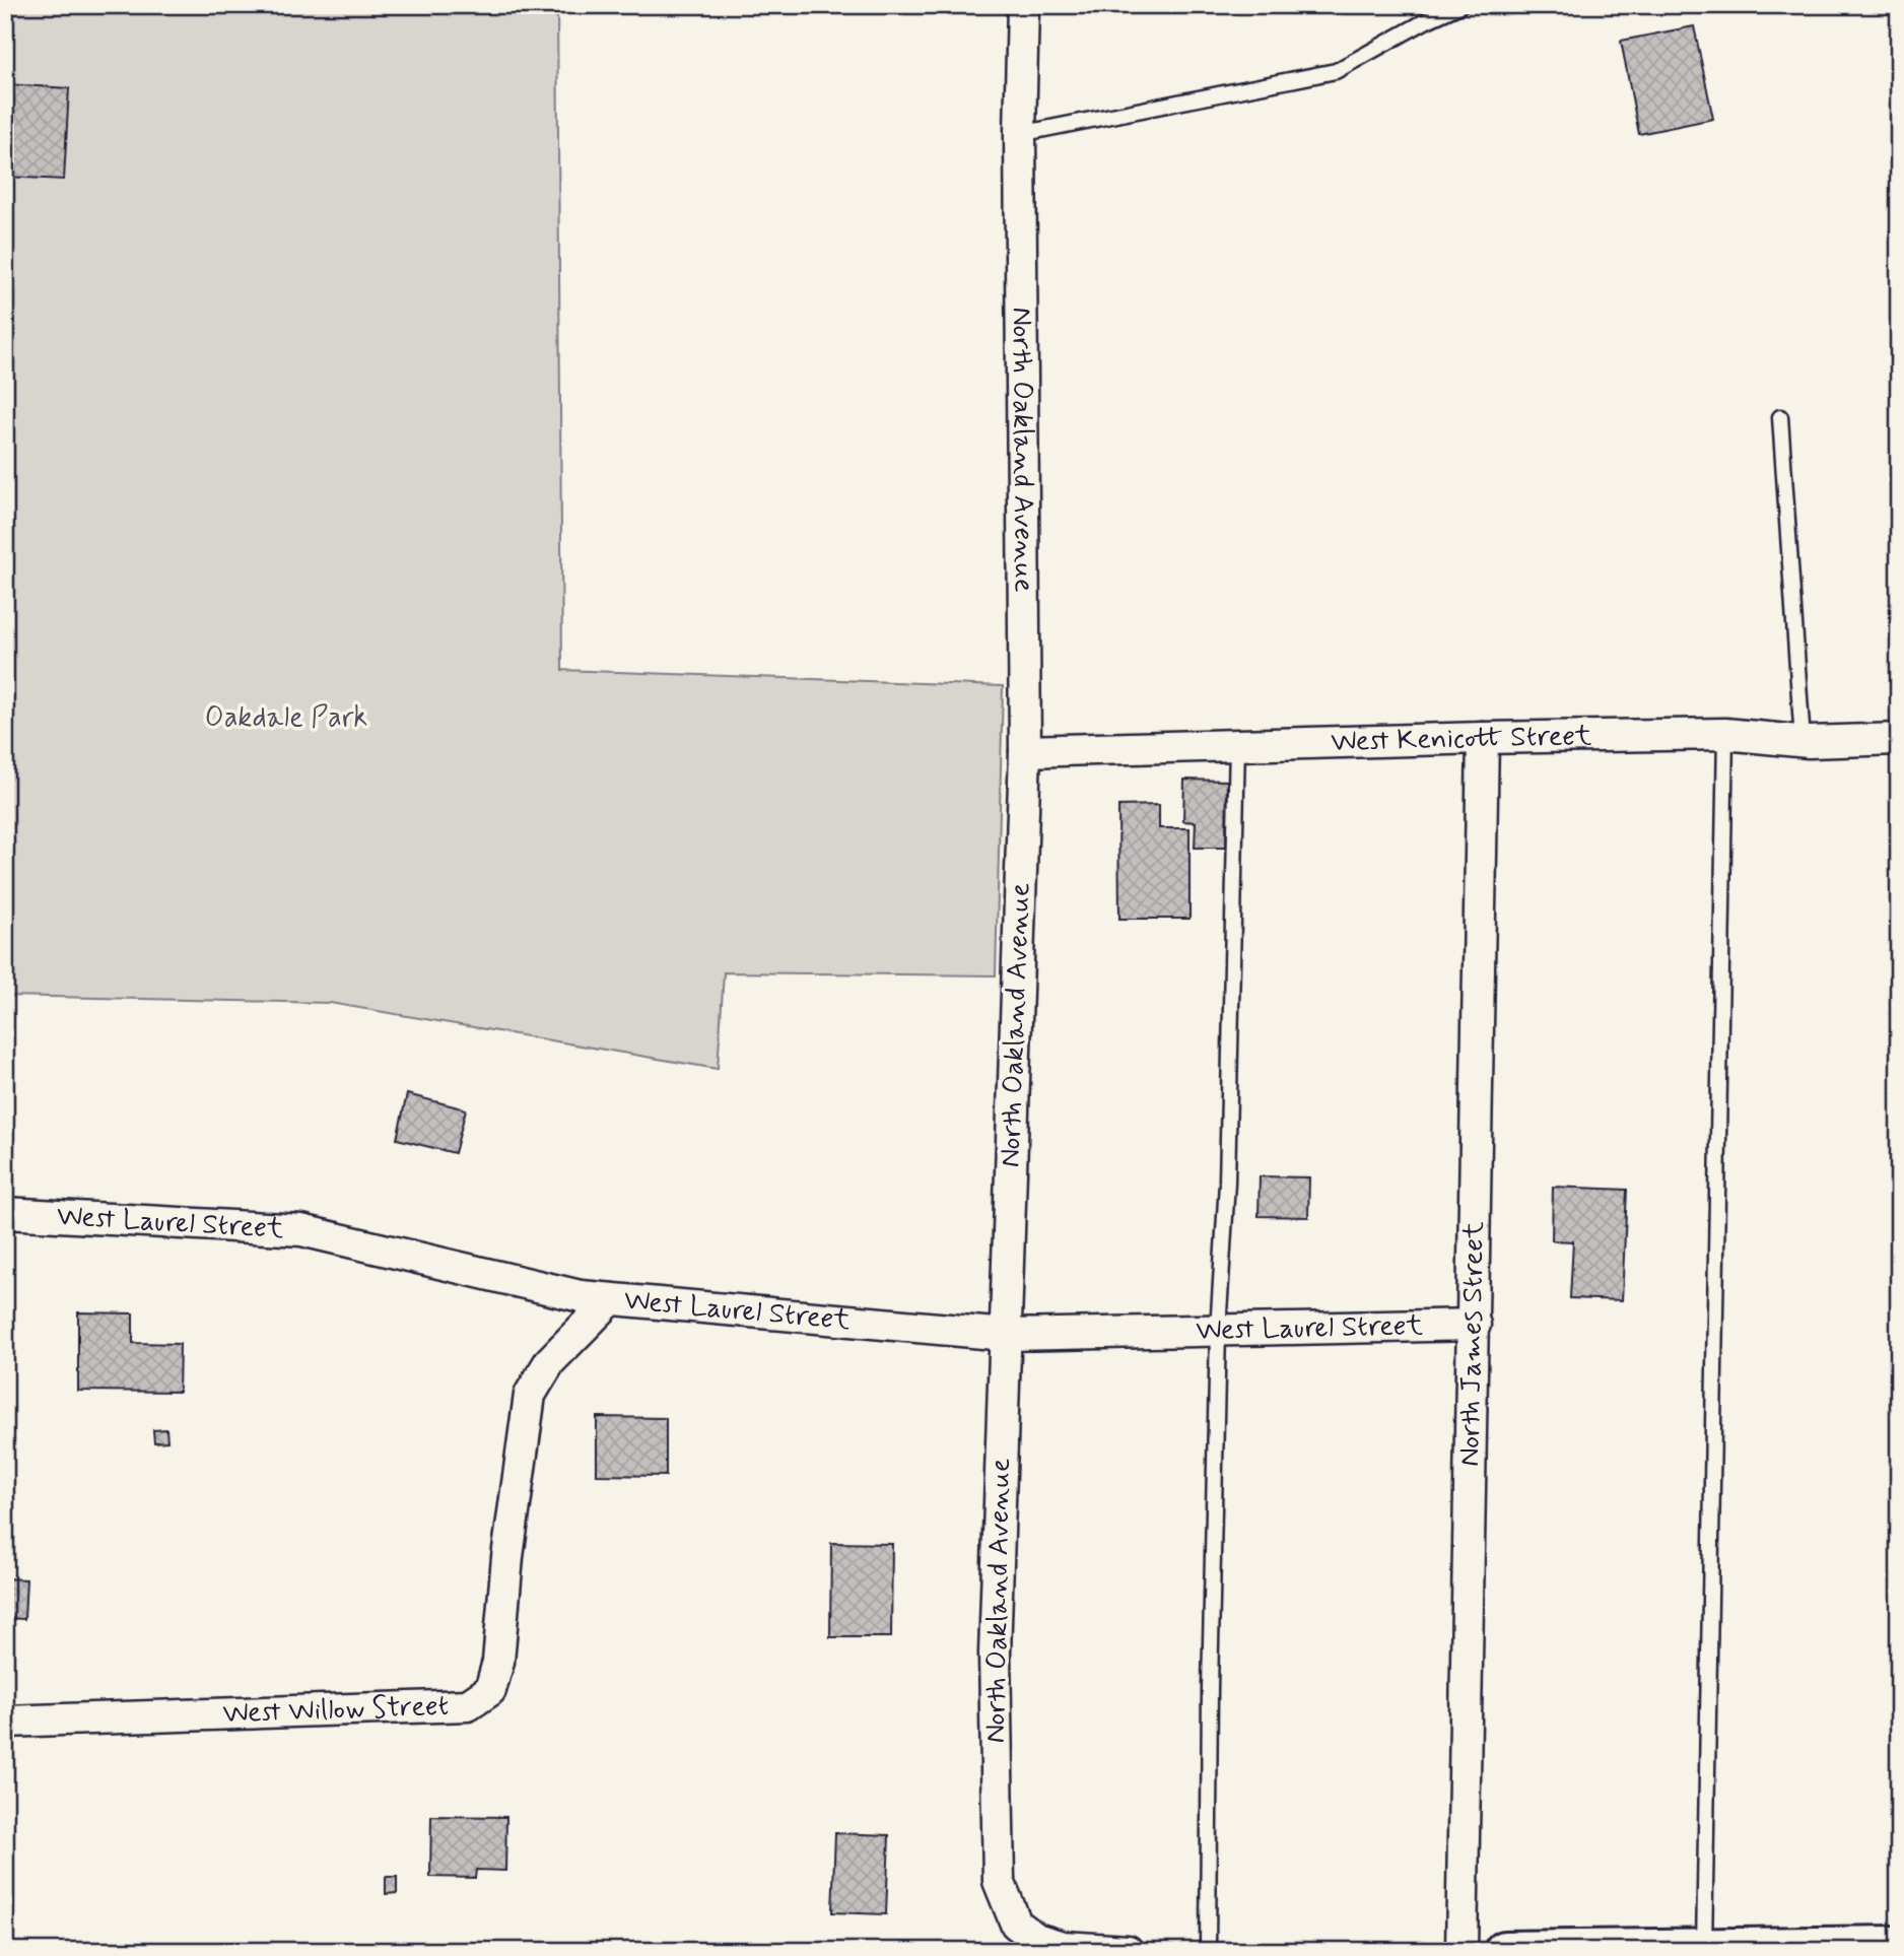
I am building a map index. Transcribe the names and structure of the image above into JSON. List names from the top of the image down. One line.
{"streets":{"street":["North Oakland Avenue","West Kenicott Street","West Laurel Street","North James Street","West Willow Street"]},"crossings":[["North Oakland Avenue","West Kenicott Street"],["North Oakland Avenue","West Laurel Street"],["West Kenicott Street","North James Street"],["West Laurel Street","North James Street"],["West Laurel Street","West Willow Street"]],"parks":["Oakdale Park"]}
